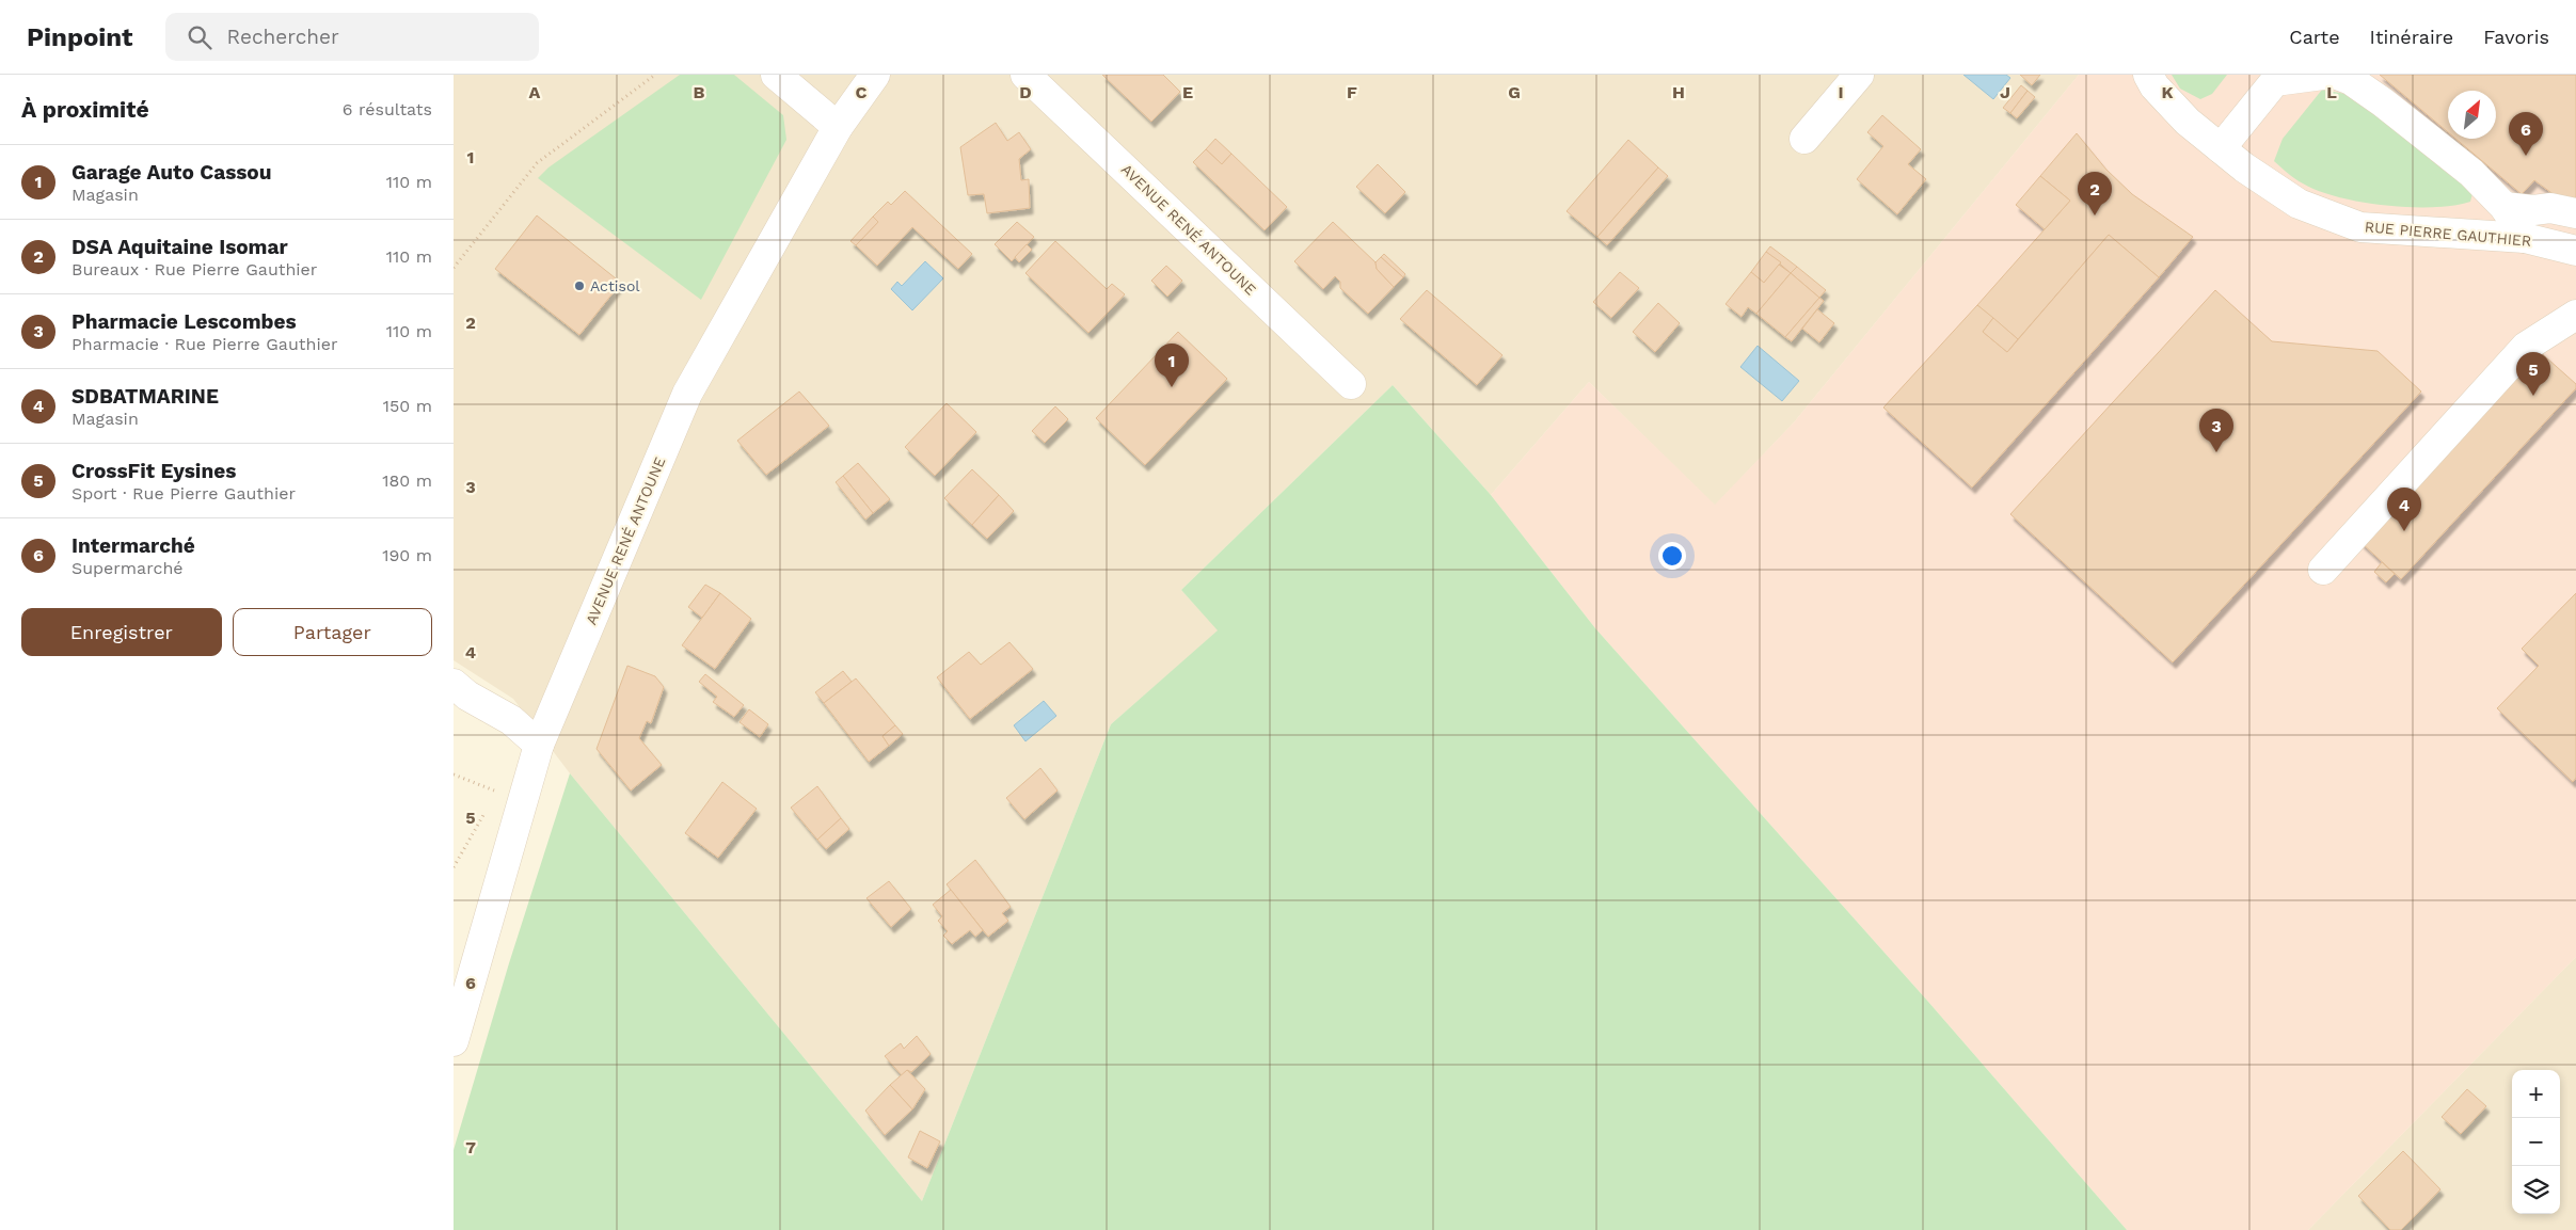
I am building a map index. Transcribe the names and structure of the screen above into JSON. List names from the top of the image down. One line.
{"streets":{"street":["AVENUE RENÉ ANTOUNE","RUE PIERRE GAUTHIER"]},"places":["Actisol"],"north":"top right","page":{"header":"Pinpoint","search":"Rechercher","nav":["Carte","Itinéraire","Favoris"],"heading":["À proximité","6 résultats"],"pins":["6","2","1","5","3","4"],"list":[{"mark":"1","name":"Garage Auto Cassou","note":"Magasin","value":"110 m"},{"mark":"2","name":"DSA Aquitaine Isomar","note":"Bureaux · Rue Pierre Gauthier","value":"110 m"},{"mark":"3","name":"Pharmacie Lescombes","note":"Pharmacie · Rue Pierre Gauthier","value":"110 m"},{"mark":"4","name":"SDBATMARINE","note":"Magasin","value":"150 m"},{"mark":"5","name":"CrossFit Eysines","note":"Sport · Rue Pierre Gauthier","value":"180 m"},{"mark":"6","name":"Intermarché","note":"Supermarché","value":"190 m"}],"buttons":["Enregistrer","Partager"],"map_buttons":["+","−"]},"grid":{"columns":["A","B","C","D","E","F","G","H","I","J","K","L"],"rows":["1","2","3","4","5","6","7"]}}
